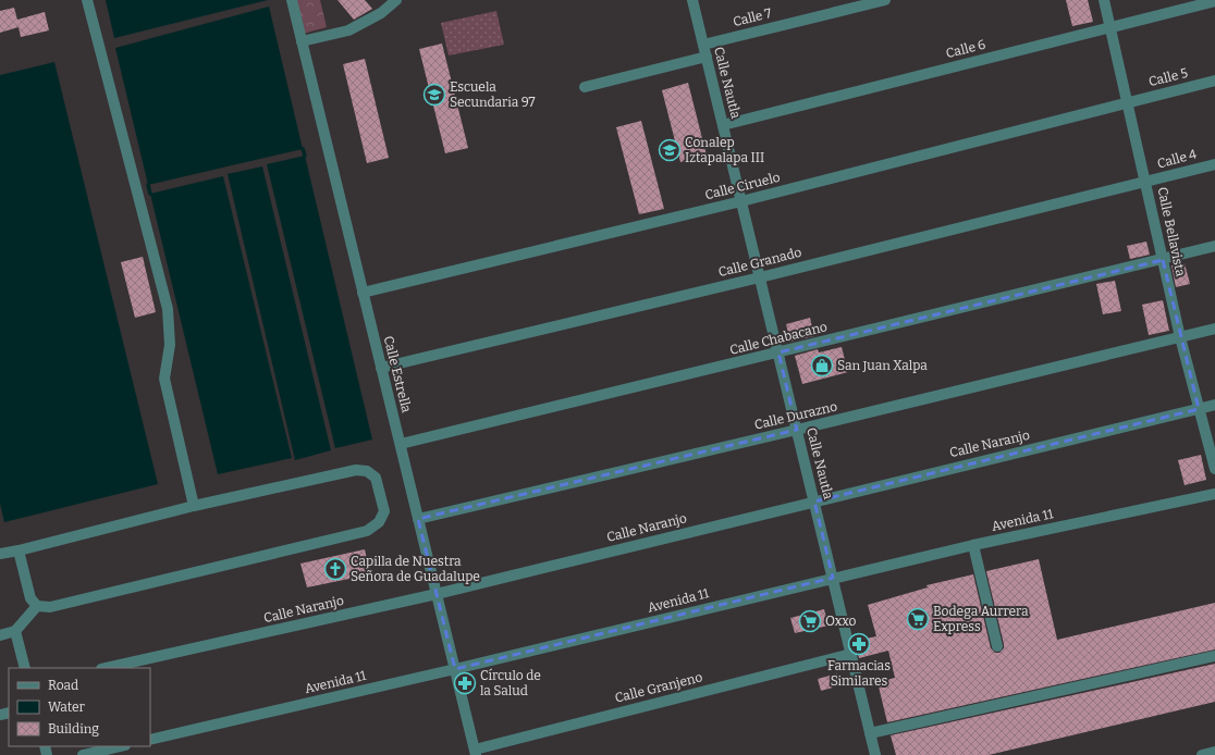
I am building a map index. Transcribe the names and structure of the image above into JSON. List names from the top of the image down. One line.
{"streets":{"street":["Calle 7","Calle 6","Calle 5","Calle Nautla","Calle 4","Calle Ciruelo","Calle Bellavista","Calle Granado","Calle Chabacano","Calle Estrella","Calle Durazno","Calle Naranjo","Avenida 11","Calle Granjeno"]},"crossings":[["Calle 7","Calle Nautla"],["Calle 6","Calle Nautla"],["Calle 6","Calle Bellavista"],["Calle 5","Calle Ciruelo"],["Calle 5","Calle Bellavista"],["Calle Nautla","Calle Ciruelo"],["Calle Nautla","Calle Granado"],["Calle Nautla","Calle Chabacano"],["Calle Nautla","Calle Durazno"],["Calle Nautla","Calle Naranjo"],["Calle Nautla","Avenida 11"],["Calle Nautla","Calle Granjeno"],["Calle 4","Calle Bellavista"],["Calle 4","Calle Granado"],["Calle Ciruelo","Calle Bellavista"],["Calle Ciruelo","Calle Estrella"],["Calle Bellavista","Calle Granado"],["Calle Bellavista","Calle Chabacano"],["Calle Bellavista","Calle Durazno"],["Calle Bellavista","Calle Naranjo"],["Calle Granado","Calle Estrella"],["Calle Chabacano","Calle Estrella"],["Calle Estrella","Calle Durazno"],["Calle Estrella","Calle Naranjo"],["Calle Estrella","Avenida 11"],["Calle Estrella","Calle Granjeno"]],"places":{"school or university":["Escuela Secundaria 97","Conalep Iztapalapa III"],"shop":["San Juan Xalpa"],"church":["Capilla de Nuestra Señora de Guadalupe"],"supermarket":["Bodega Aurrera Express","Oxxo"],"pharmacy":["Farmacias Similares","Círculo de la Salud"]},"legend":["Road","Water","Building"]}
